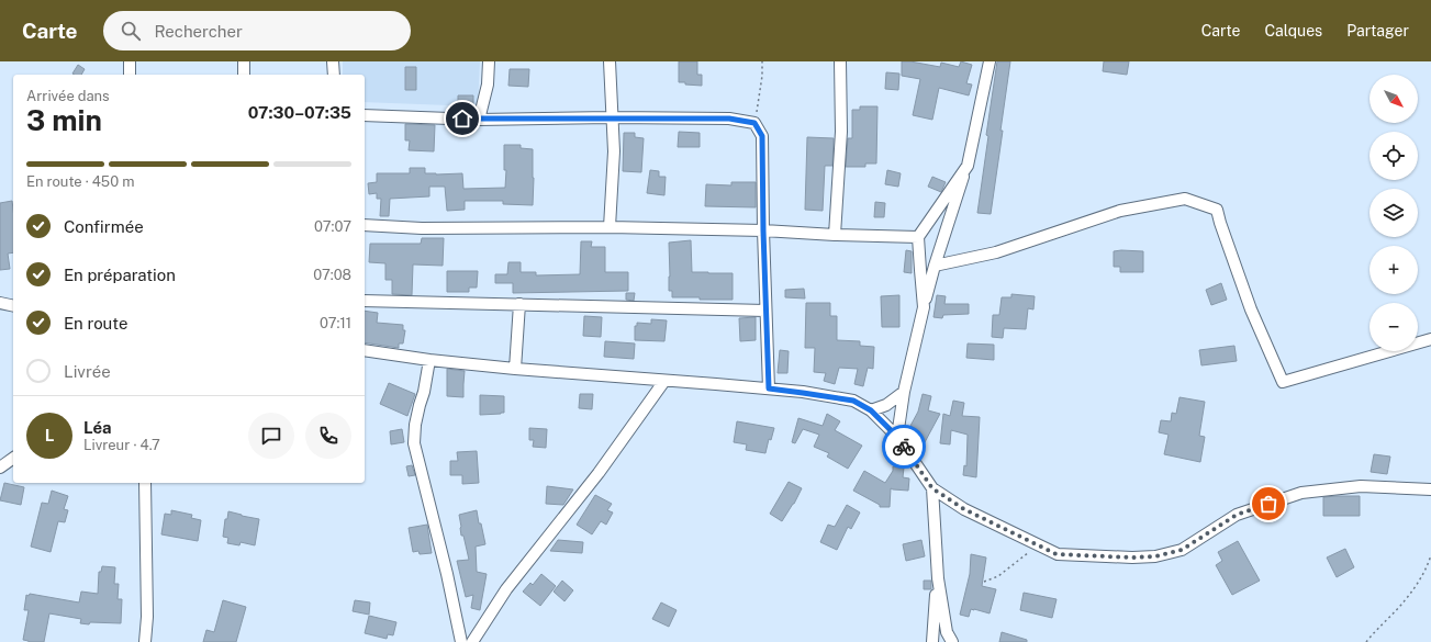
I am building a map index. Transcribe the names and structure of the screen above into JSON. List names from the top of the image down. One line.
{"north":"bottom right","page":{"header":"Carte","search":"Rechercher","nav":["Carte","Calques","Partager"],"map_buttons":["+","−"],"heading":["3 min","Arrivée dans","07:30–07:35"],"panel":["Léa","Livreur · 4.7"],"bar":"En route · 450 m","list":[["Confirmée","07:07"],["En préparation","07:08"],["En route","07:11"],"Livrée"],"round":"L"}}
